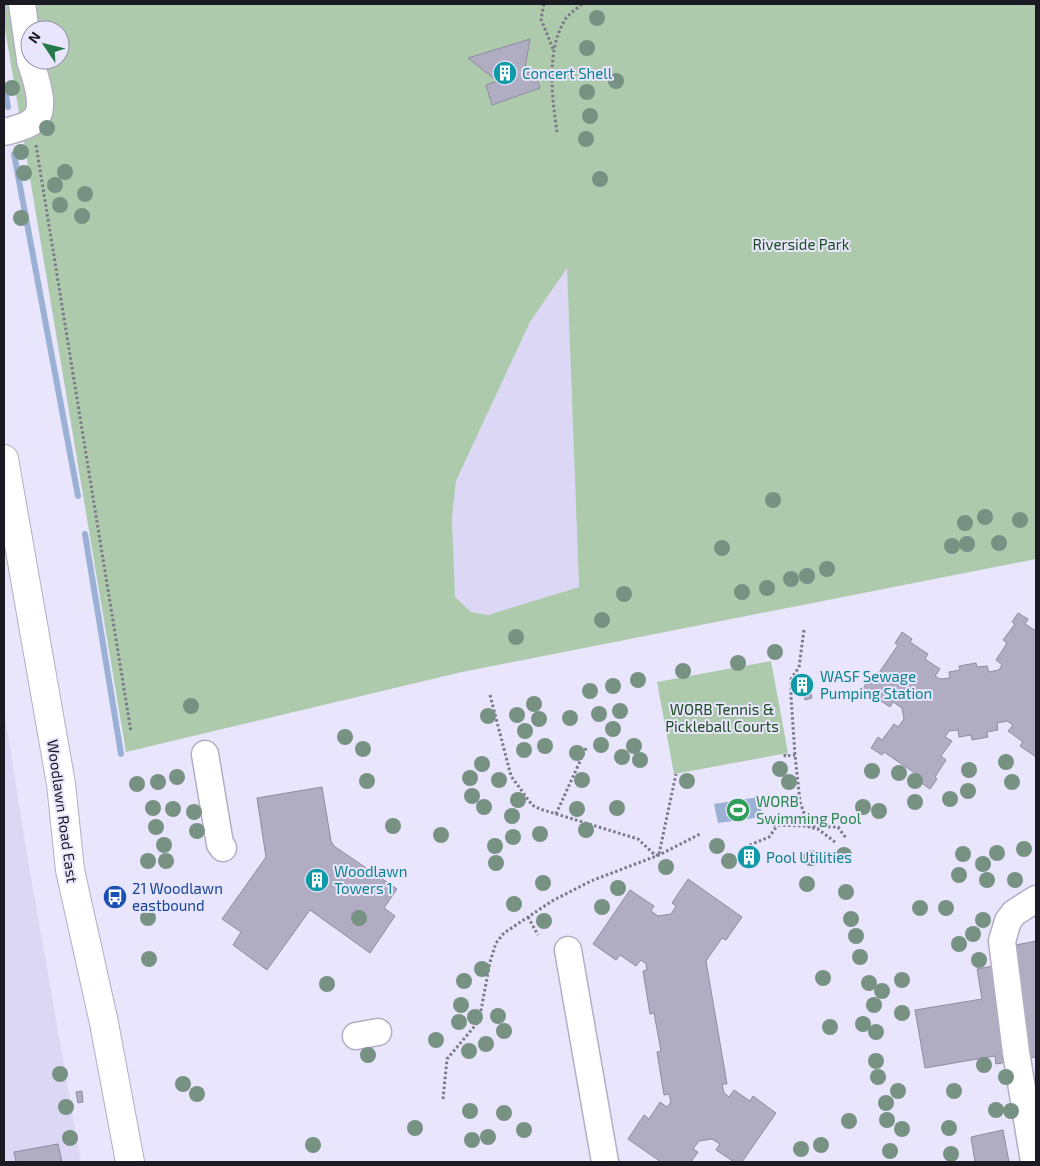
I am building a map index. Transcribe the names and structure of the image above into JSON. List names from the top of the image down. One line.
{"streets":{"main road":["Woodlawn Road East"]},"parks":["Riverside Park","WORB Tennis & Pickleball Courts"],"places":{"building":["Concert Shell","WASF Sewage Pumping Station","Pool Utilities","Woodlawn Towers 1"],"sports":["WORB Swimming Pool"],"bus stop":["21 Woodlawn eastbound"]},"north":"top left"}
